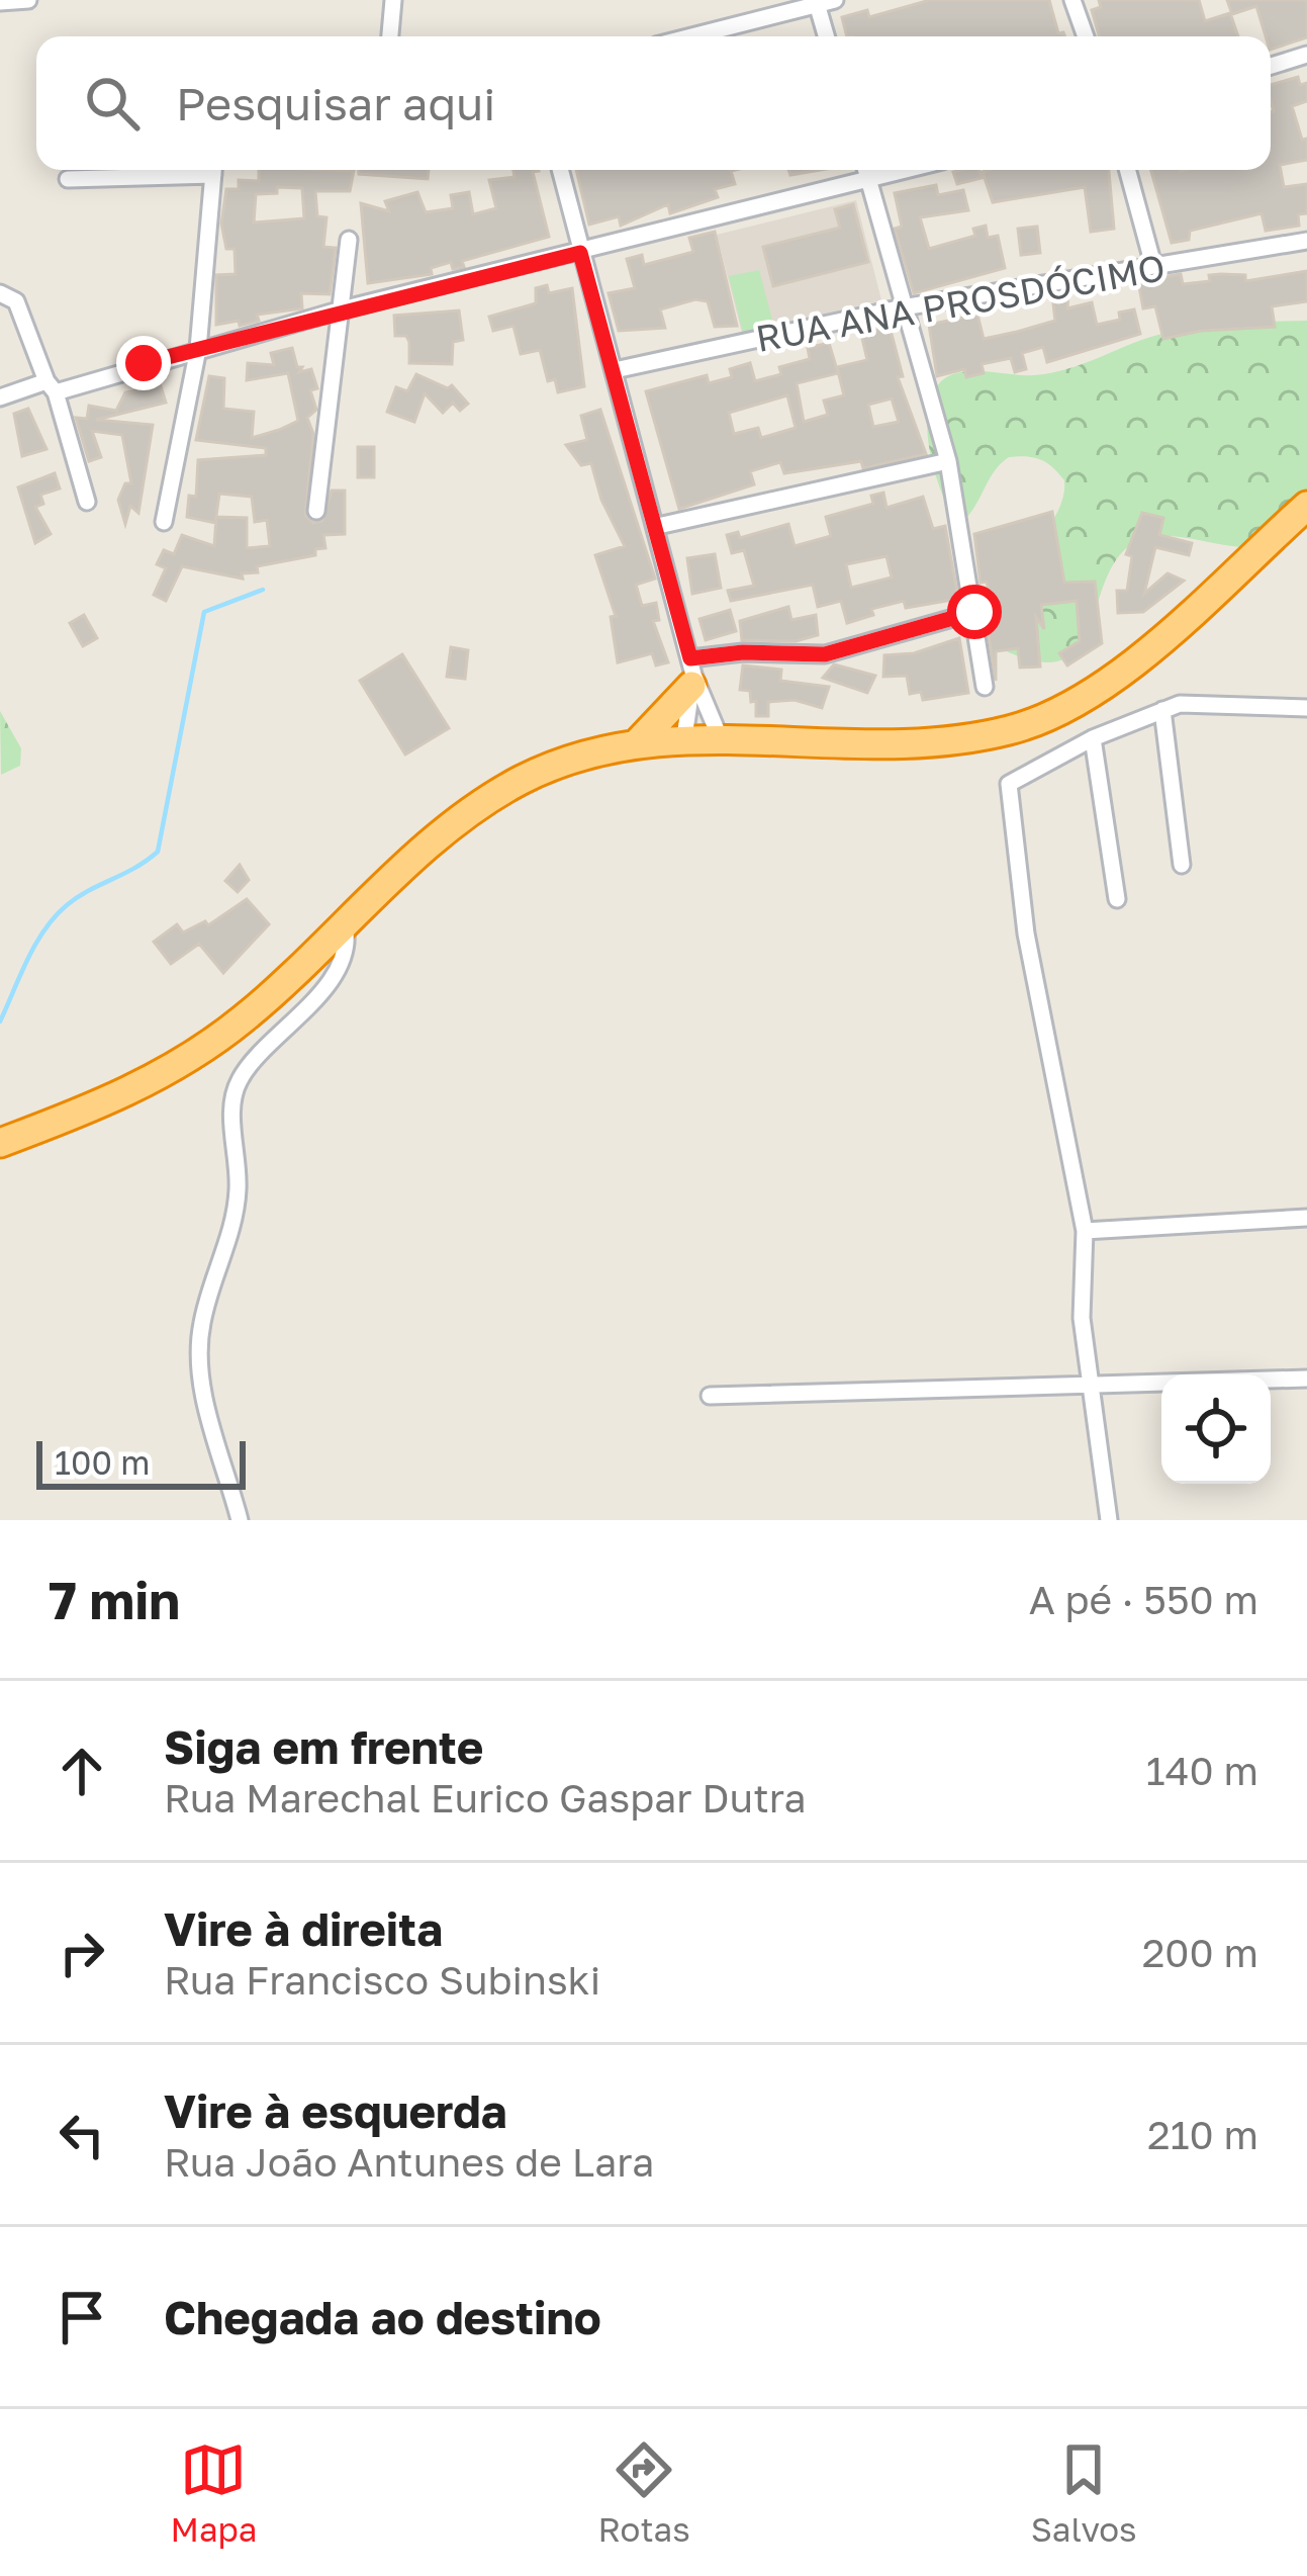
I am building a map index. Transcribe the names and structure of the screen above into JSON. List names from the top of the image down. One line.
{"streets":{"street":["RUA ANA PROSDÓCIMO"]},"scale_bar":"100 m","page":{"search":"Pesquisar aqui","scale":"100 m","heading":["7 min","A pé · 550 m"],"list":[["Siga em frente","Rua Marechal Eurico Gaspar Dutra","140 m"],["Vire à direita","Rua Francisco Subinski","200 m"],["Vire à esquerda","Rua João Antunes de Lara","210 m"],"Chegada ao destino"],"nav":["Mapa","Rotas","Salvos"]}}
